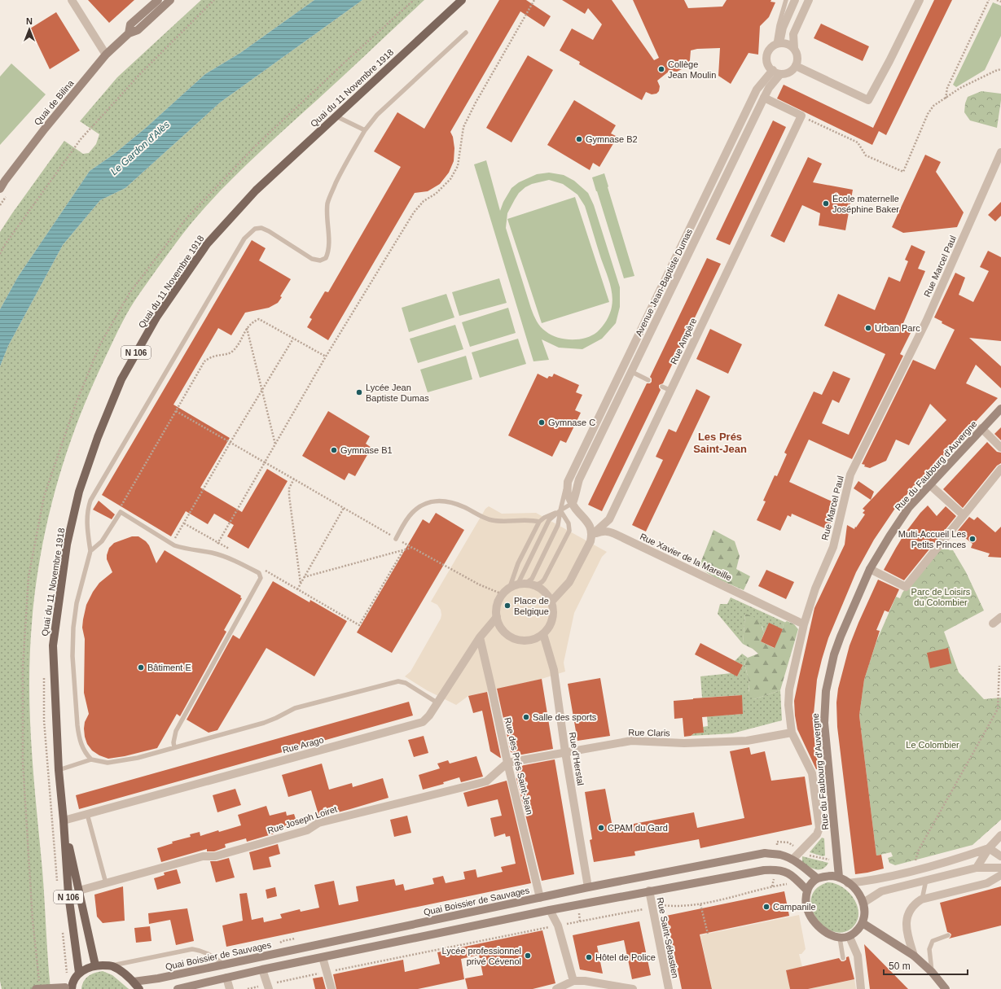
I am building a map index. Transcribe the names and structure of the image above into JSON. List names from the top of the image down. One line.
{"streets":{"main road":["Quai du 11 Novembre 1918","Quai de Bilina","N 106","Rue du Faubourg d'Auvergne","Quai Boissier de Sauvages"],"street":["Rue Marcel Paul","Avenue Jean-Baptiste Dumas","Rue Ampère","Rue Xavier de la Mareille","Rue Claris","Rue Arago","Rue d'Herstal","Rue des Prés Saint-Jean","Rue Joseph Loiret","Rue Saint-Sébastien"]},"crossings":[["Quai du 11 Novembre 1918","Rue Arago"],["Quai du 11 Novembre 1918","Rue Joseph Loiret"],["Rue Marcel Paul","Rue Xavier de la Mareille"],["Rue Marcel Paul","Rue Claris"],["Rue Marcel Paul","Quai Boissier de Sauvages"],["Avenue Jean-Baptiste Dumas","Rue Arago"],["Avenue Jean-Baptiste Dumas","Rue d'Herstal"],["Rue Ampère","Rue Xavier de la Mareille"],["Rue du Faubourg d'Auvergne","Quai Boissier de Sauvages"],["Rue Claris","Rue d'Herstal"],["Rue Claris","Rue des Prés Saint-Jean"],["Rue Claris","Rue Joseph Loiret"],["Rue Arago","Rue d'Herstal"],["Rue Arago","Rue des Prés Saint-Jean"],["Rue d'Herstal","Quai Boissier de Sauvages"],["Rue des Prés Saint-Jean","Rue Joseph Loiret"],["Rue des Prés Saint-Jean","Quai Boissier de Sauvages"]],"districts":["Les Prés Saint-Jean"],"water":["Le Gardon d'Alès"],"parks":["Parc de Loisirs du Colombier","Le Colombier"],"places":["Collège Jean Moulin","Gymnase B2","École maternelle Joséphine Baker","Urban Parc","Lycée Jean Baptiste Dumas","Gymnase C","Gymnase B1","Multi-Accueil Les Petits Princes","Place de Belgique","Bâtiment E","Salle des sports","CPAM du Gard","Campanile","Lycée professionnel privé Cévenol","Hôtel de Police"],"scale_bar":"50 m","north":"top"}
